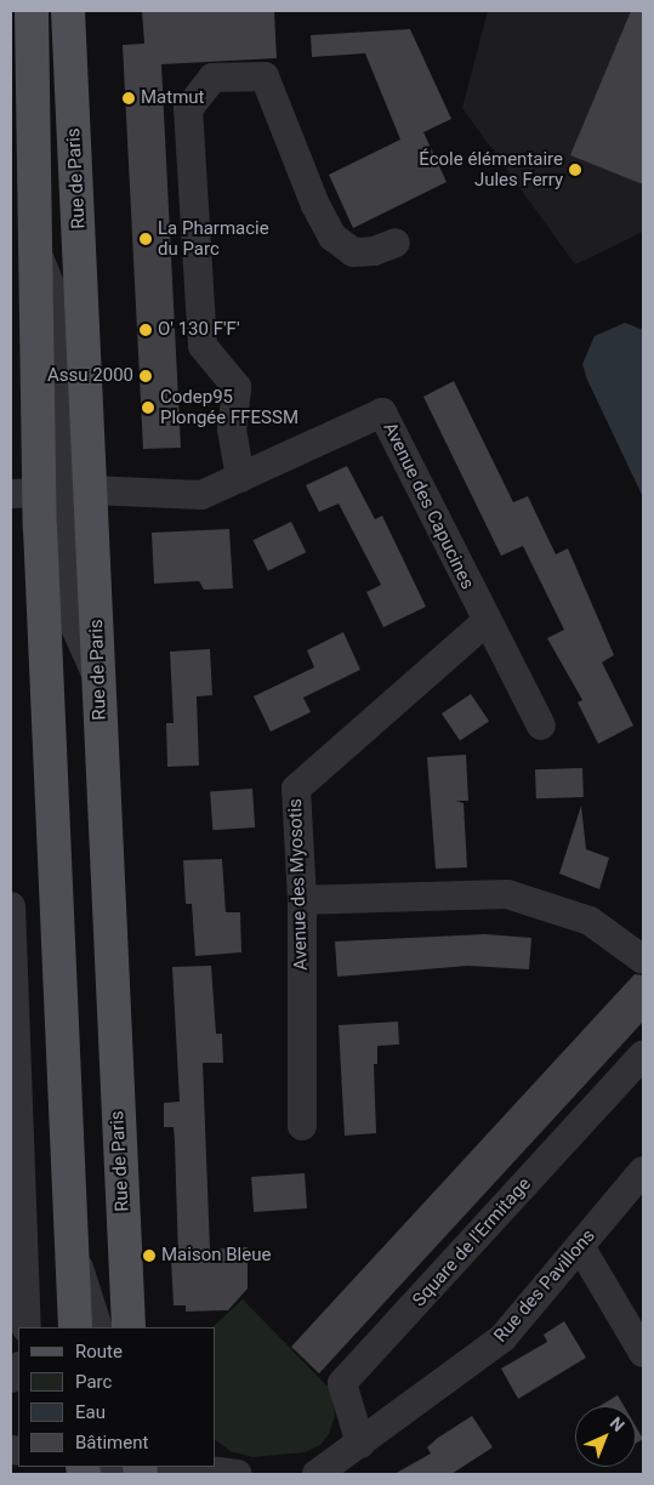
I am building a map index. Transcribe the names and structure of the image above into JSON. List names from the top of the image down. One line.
{"streets":{"main road":["Rue de Paris"],"street":["Avenue des Capucines","Avenue des Myosotis","Square de l'Ermitage","Rue des Pavillons"]},"crossings":[["Rue de Paris","Avenue des Capucines"],["Avenue des Capucines","Avenue des Myosotis"],["Square de l'Ermitage","Rue des Pavillons"]],"places":["Matmut","École élémentaire Jules Ferry","La Pharmacie du Parc","O' 130 F'F'","Assu 2000","Codep95 Plongée FFESSM","Maison Bleue"],"legend":["Route","Parc","Eau","Bâtiment"],"north":"top right"}
